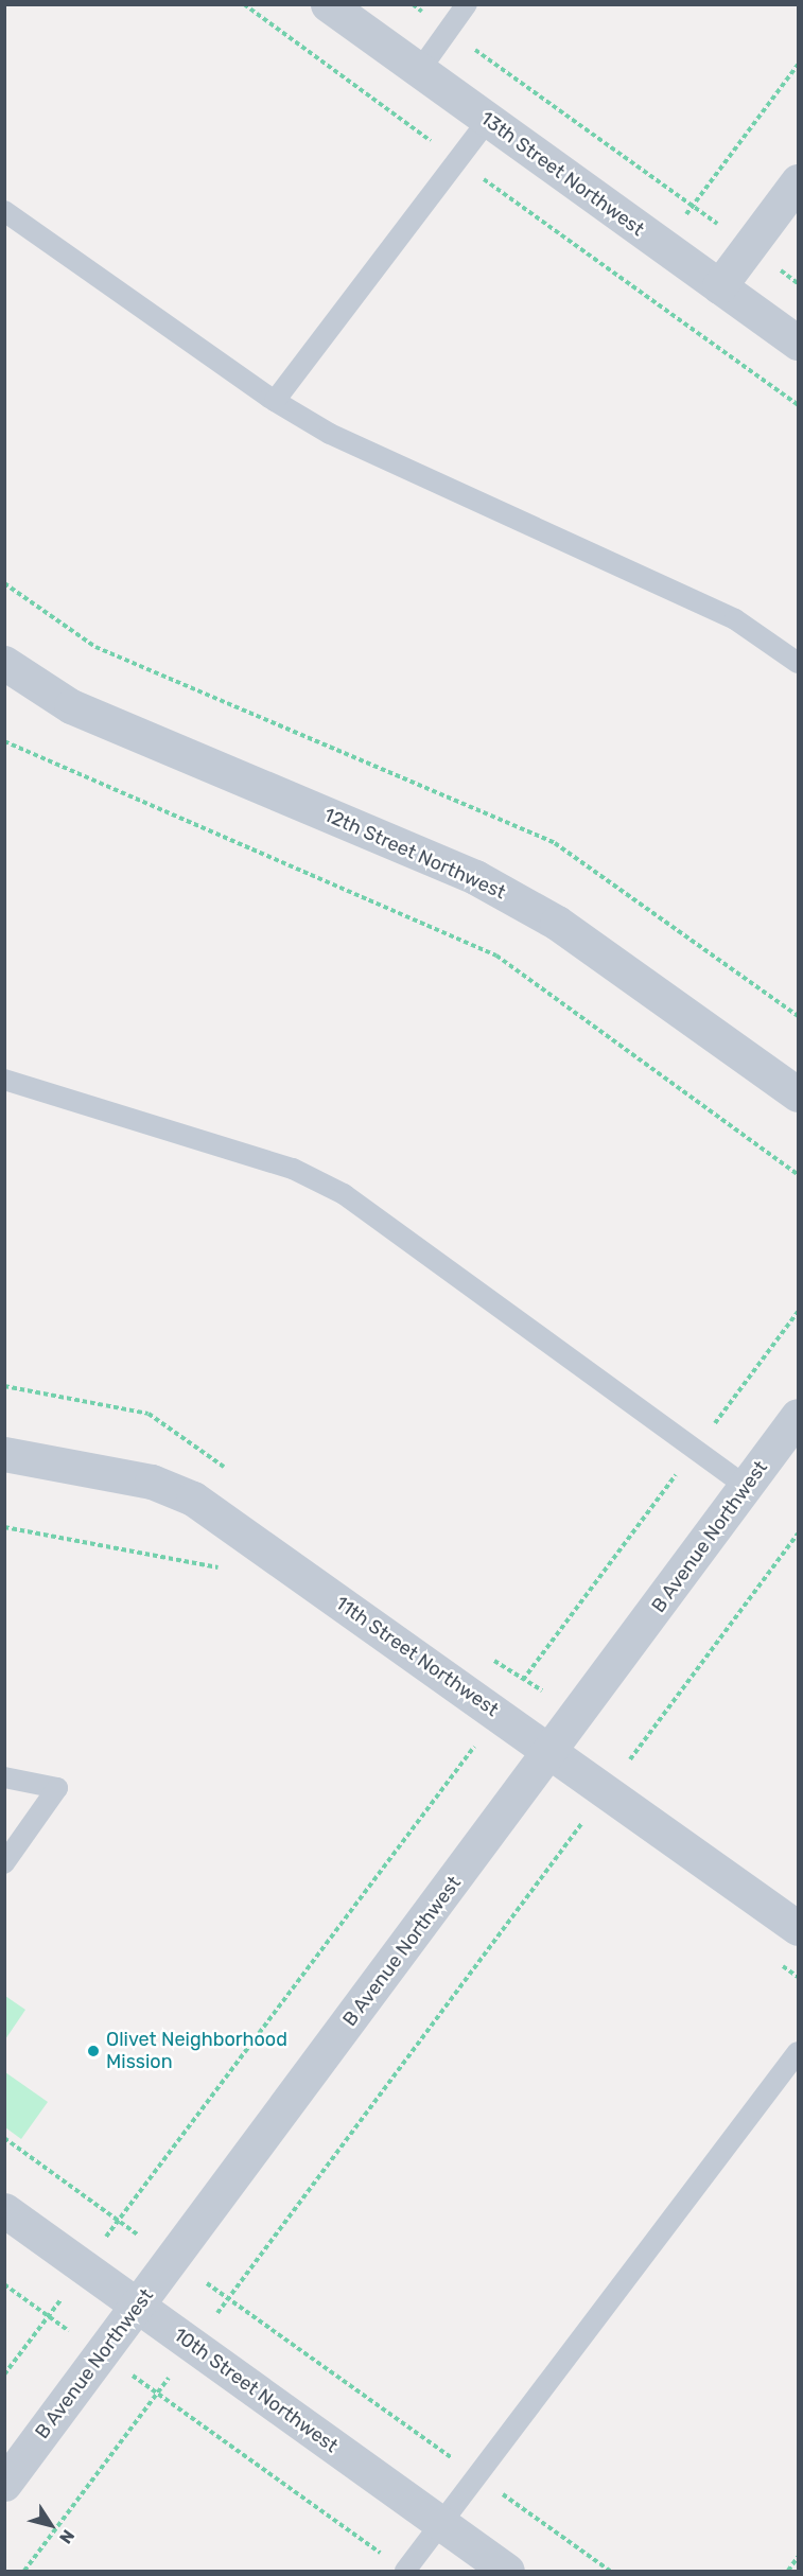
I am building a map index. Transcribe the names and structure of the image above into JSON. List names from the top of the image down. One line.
{"streets":{"street":["13th Street Northwest","12th Street Northwest","B Avenue Northwest","11th Street Northwest","10th Street Northwest"]},"crossings":[["B Avenue Northwest","11th Street Northwest"],["B Avenue Northwest","10th Street Northwest"]],"places":["Olivet Neighborhood Mission"],"north":"bottom right"}
